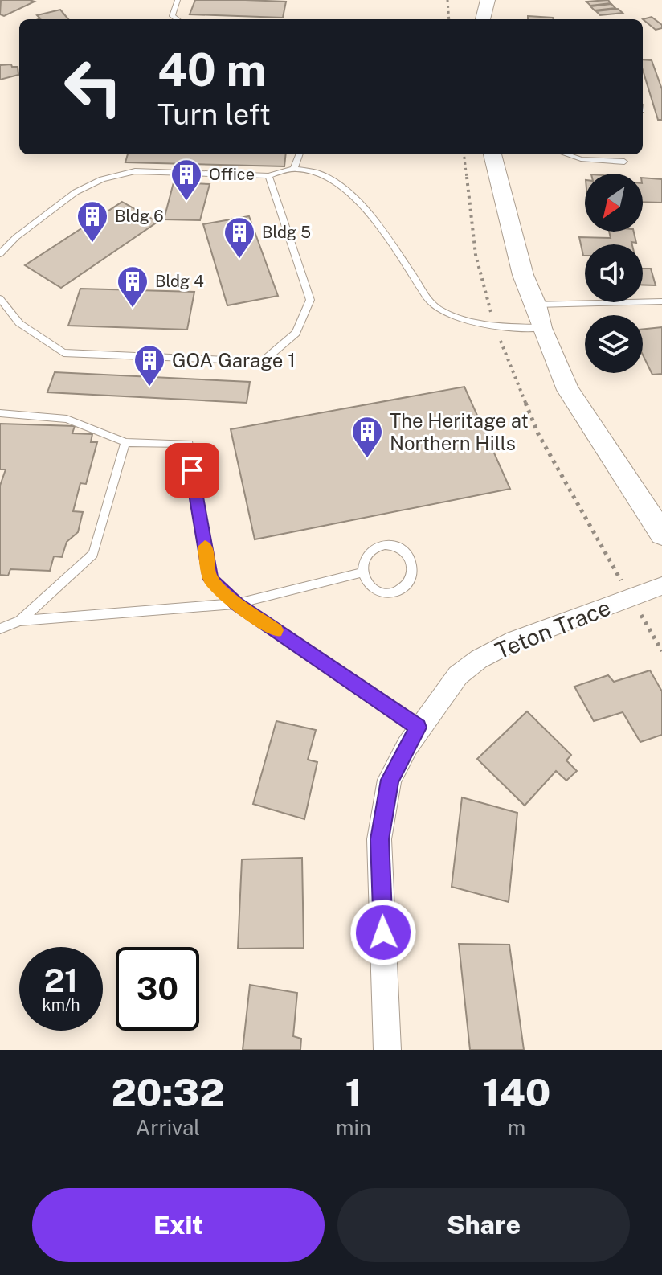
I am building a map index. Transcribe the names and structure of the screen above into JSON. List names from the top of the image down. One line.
{"streets":{"street":["Teton Trace"]},"places":{"building":["Office","Bldg 6","Bldg 5","Bldg 4","GOA Garage 1","The Heritage at Northern Hills"]},"north":"bottom left","page":{"turn":["40 m","Turn left"],"speed":"21 km/h","limit":"30","eta":["20:32","Arrival","1","min","140","m"],"buttons":["Exit","Share"]}}
